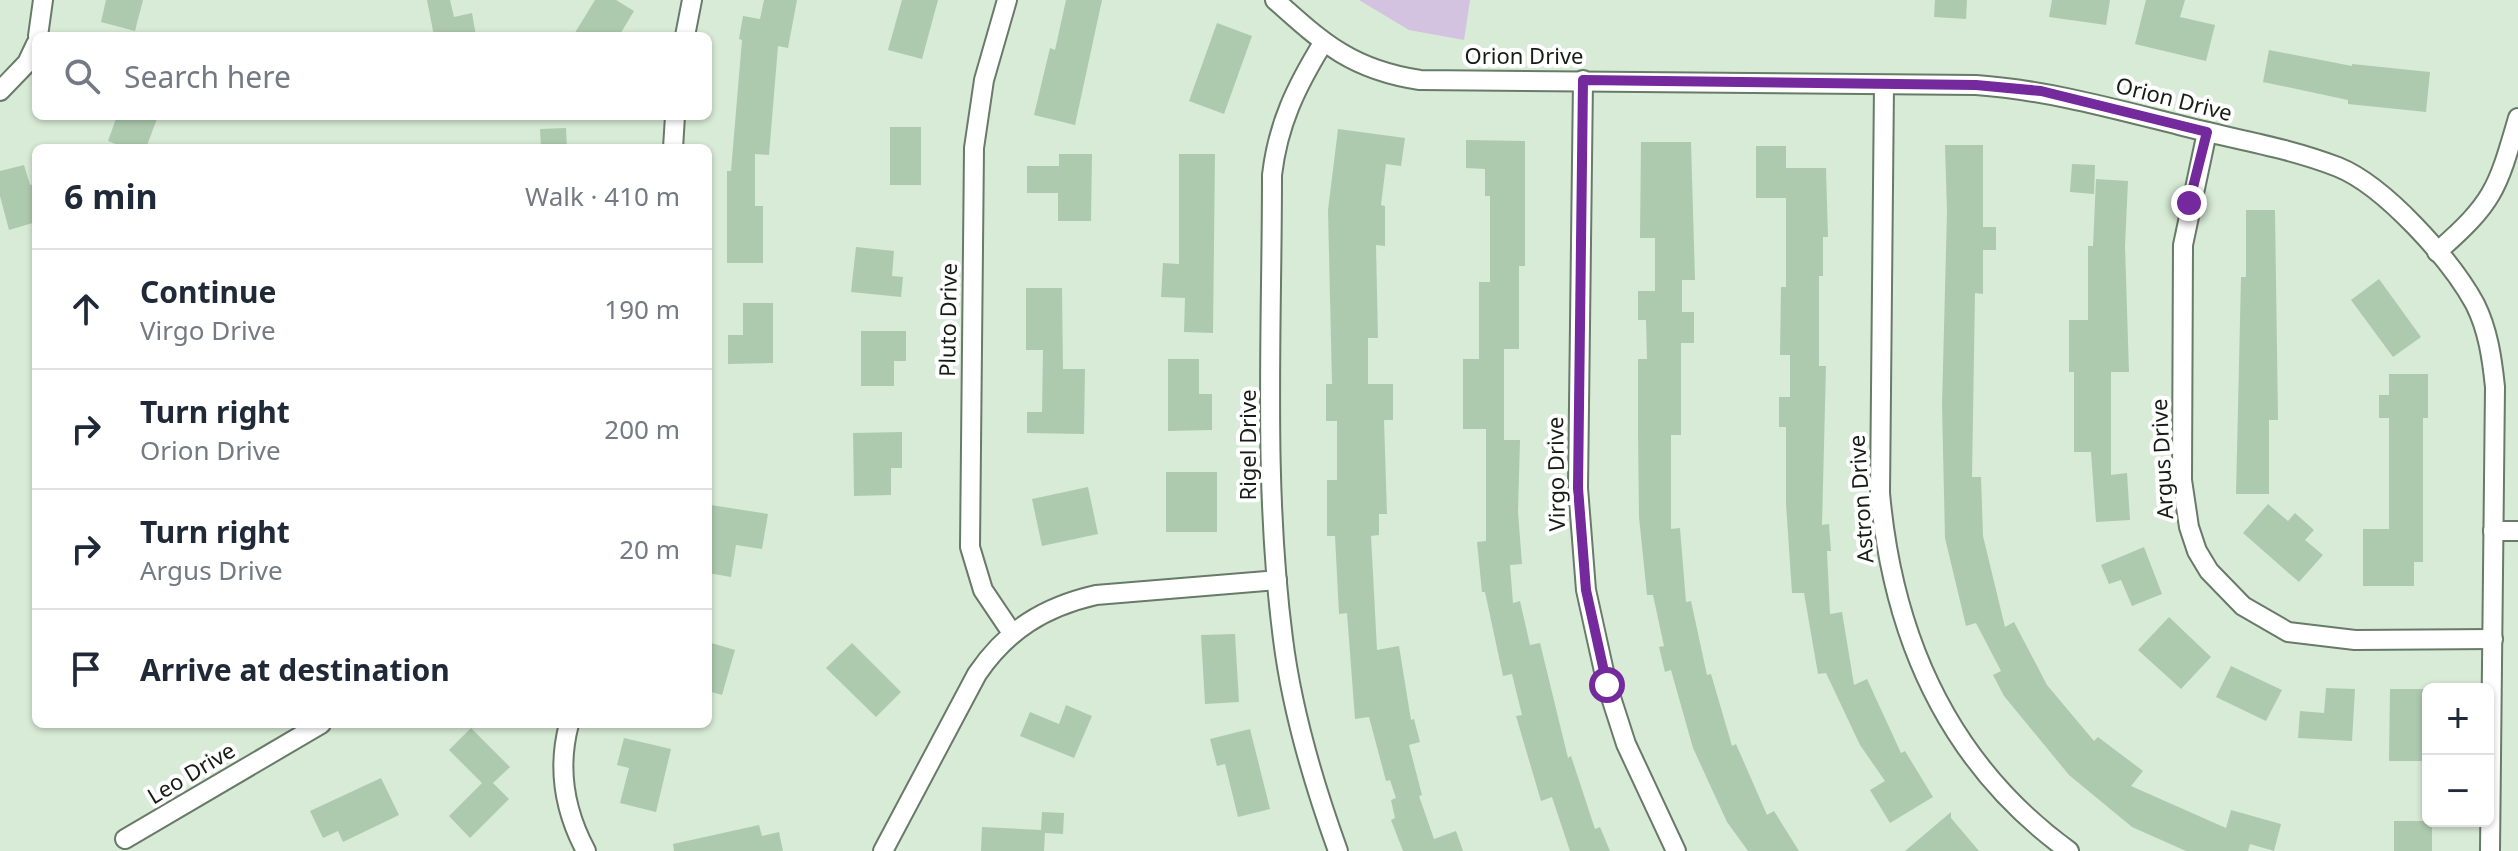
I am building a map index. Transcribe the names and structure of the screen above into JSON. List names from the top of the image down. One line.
{"streets":{"street":["Orion Drive","Pluto Drive","Rigel Drive","Argus Drive","Virgo Drive","Astron Drive","Leo Drive"]},"crossings":[["Orion Drive","Rigel Drive"],["Orion Drive","Argus Drive"],["Orion Drive","Virgo Drive"],["Orion Drive","Astron Drive"]],"page":{"search":"Search here","heading":["6 min","Walk · 410 m"],"list":[["Continue","Virgo Drive","190 m"],["Turn right","Orion Drive","200 m"],["Turn right","Argus Drive","20 m"],"Arrive at destination"],"map_buttons":["+","−"]}}
